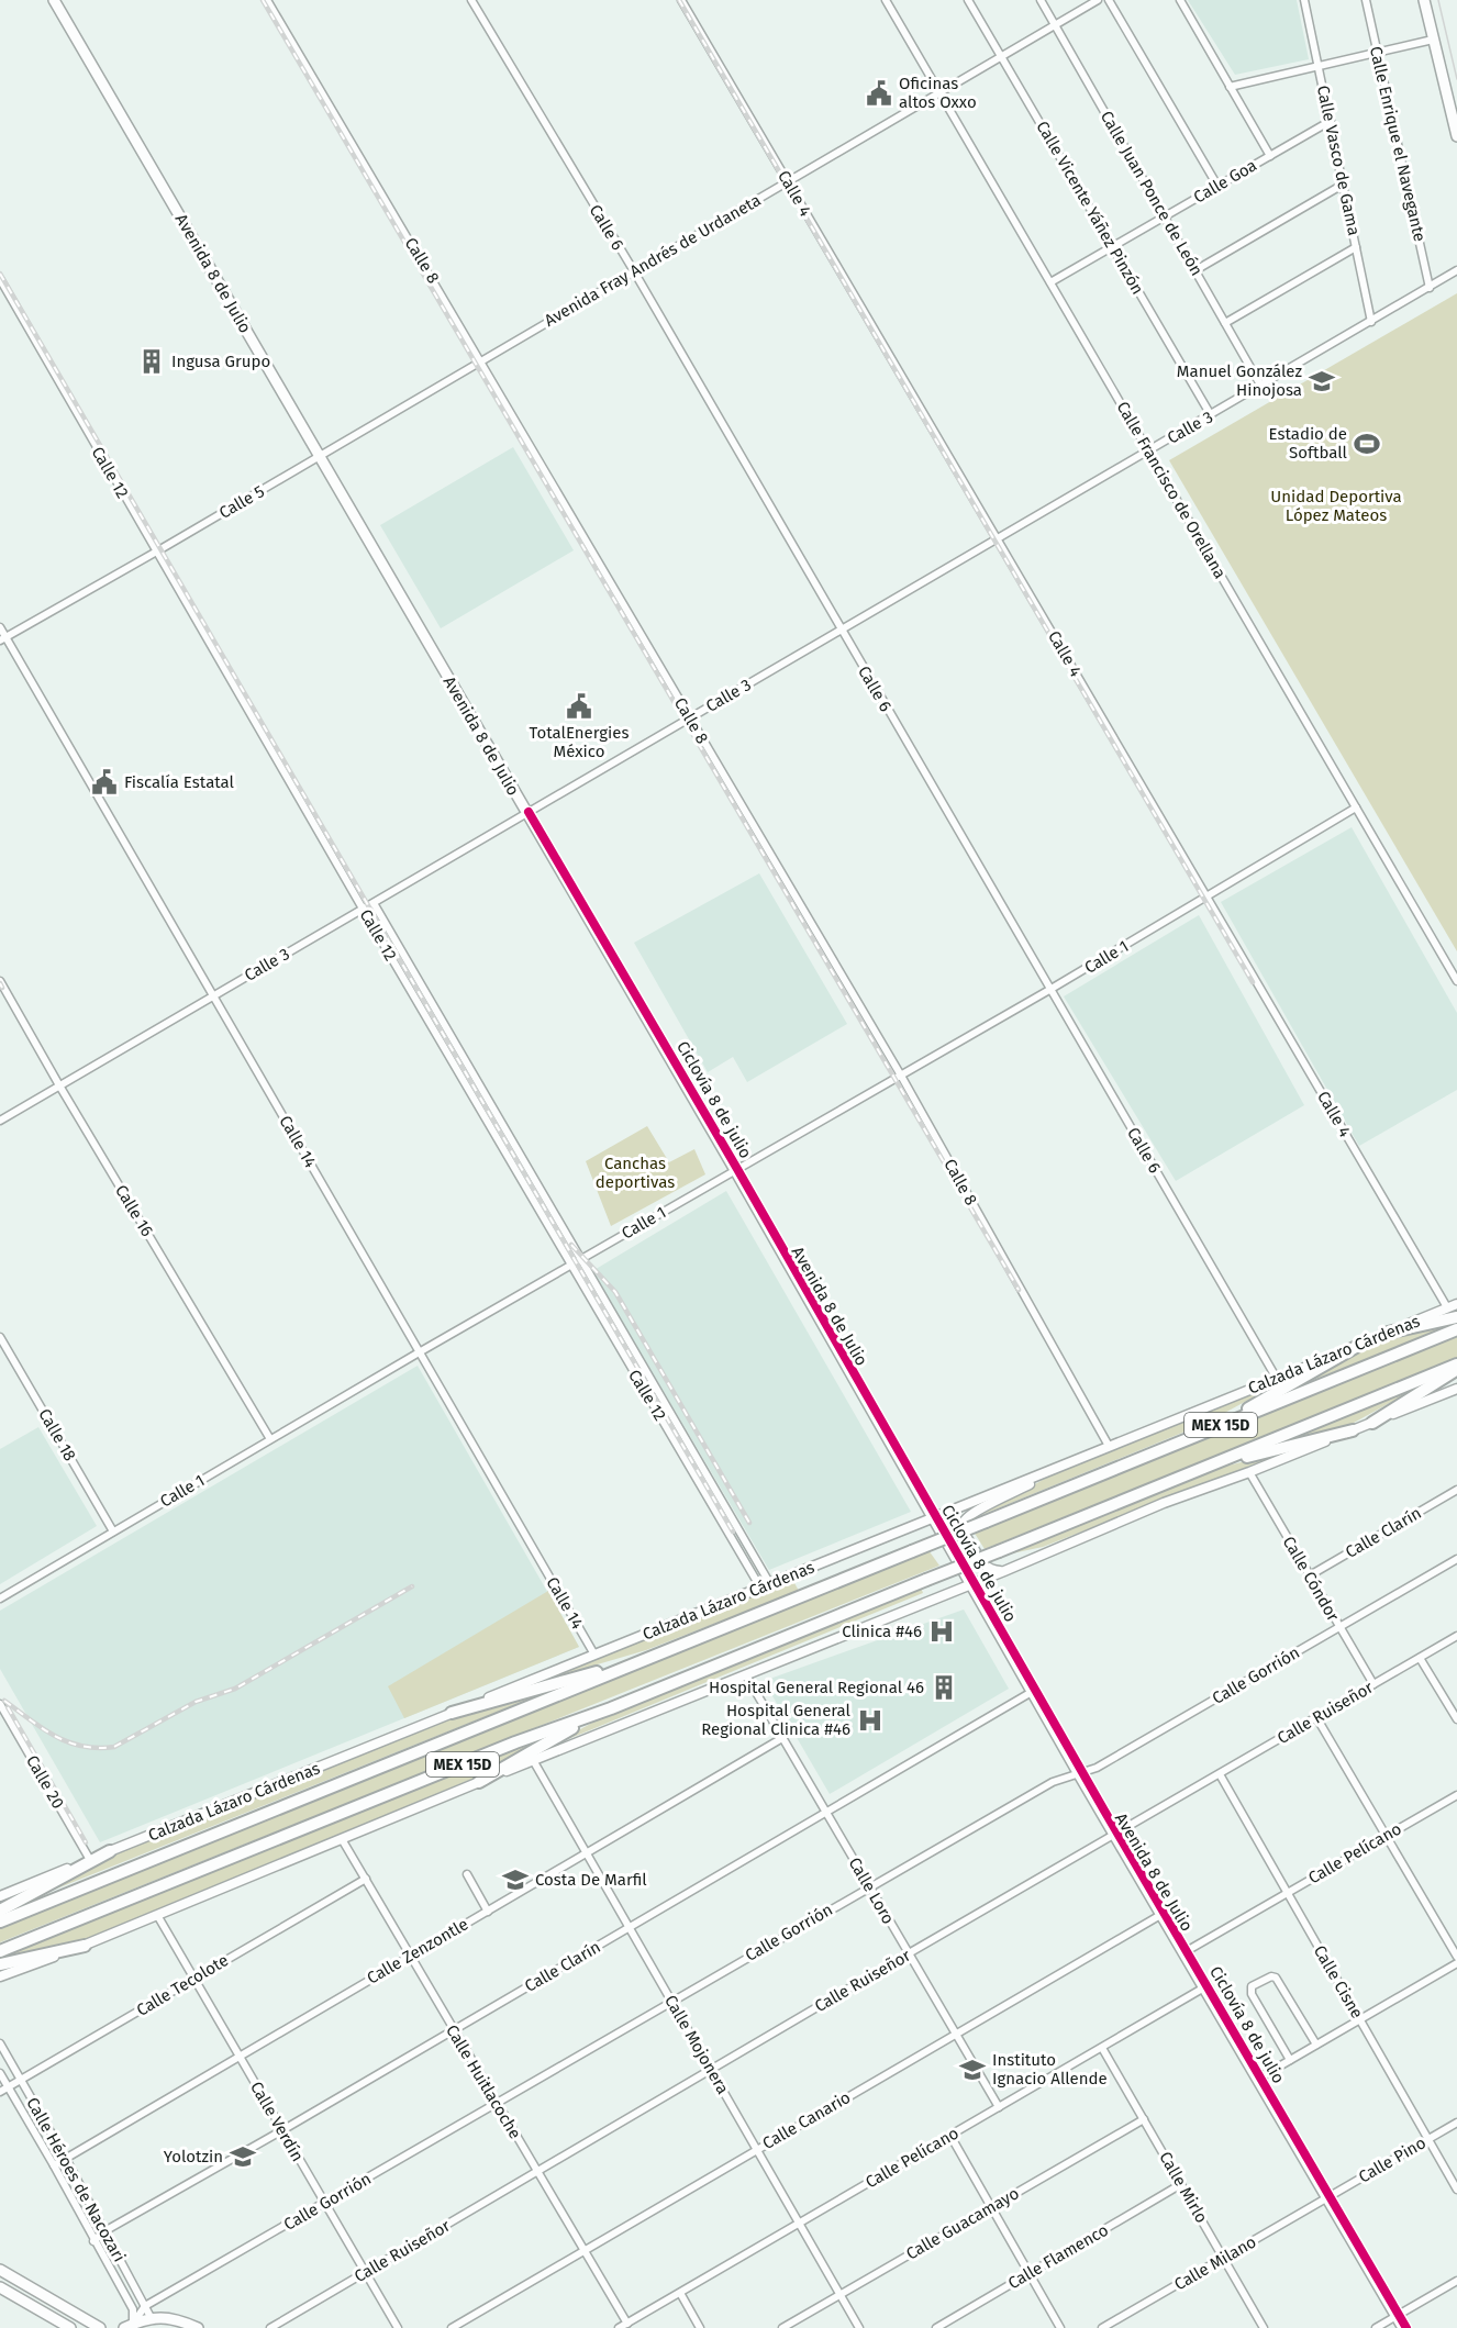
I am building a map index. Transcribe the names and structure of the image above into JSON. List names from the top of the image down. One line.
{"streets":{"highway":["Calzada Lázaro Cárdenas","MEX 15D"],"main road":["Avenida 8 de Julio"],"street":["Calle Enrique el Navegante","Calle Vasco de Gama","Calle Goa","Calle 4","Calle Juan Ponce de León","Calle Vicente Yáñez Pinzón","Calle 6","Calle 8","Avenida Fray Andrés de Urdaneta","Calle 3","Calle 12","Calle Francisco de Orellana","Calle 5","Calle 1","Calle 14","Calle 16","Calle 18","Calle Clarín","Calle Cóndor","Calle Gorrión","Calle Ruiseñor","Calle 20","Calle Pelícano","Calle Loro","Calle Zenzontle","Calle Cisne","Calle Tecolote","Calle Mojonera","Calle Huitlacoche","Calle Canario","Calle Verdín","Calle Pino","Calle Héroes de Nacozari","Calle Mirlo","Calle Guacamayo","Calle Flamenco","Calle Milano"],"cycle path":["Ciclovía 8 de julio"]},"crossings":[["Calle Enrique el Navegante","Calle 3"],["Calle Vasco de Gama","Calle Goa"],["Calle Vasco de Gama","Calle 3"],["Calle Goa","Calle Juan Ponce de León"],["Calle Goa","Calle Vicente Yáñez Pinzón"],["Calle Goa","Calle Francisco de Orellana"],["Calle 4","Avenida Fray Andrés de Urdaneta"],["Calle 4","Calle 3"],["Calle 4","Calle 1"],["Calle 4","Calzada Lázaro Cárdenas"],["Calle Juan Ponce de León","Avenida Fray Andrés de Urdaneta"],["Calle Juan Ponce de León","Calle 3"],["Calle Vicente Yáñez Pinzón","Avenida Fray Andrés de Urdaneta"],["Calle Vicente Yáñez Pinzón","Calle 3"],["Calle 6","Avenida Fray Andrés de Urdaneta"],["Calle 6","Calle 3"],["Calle 6","Calle 1"],["Calle 6","Calzada Lázaro Cárdenas"],["Calle 8","Avenida Fray Andrés de Urdaneta"],["Calle 8","Calle 3"],["Calle 8","Calle 5"],["Calle 8","Calle 1"],["Calle 8","Calzada Lázaro Cárdenas"],["Avenida Fray Andrés de Urdaneta","Calle Francisco de Orellana"],["Avenida Fray Andrés de Urdaneta","Calle 5"],["Avenida 8 de Julio","Calle 3"],["Avenida 8 de Julio","Calle 5"],["Avenida 8 de Julio","Calle 1"],["Avenida 8 de Julio","Calzada Lázaro Cárdenas"],["Avenida 8 de Julio","Calle Clarín"],["Avenida 8 de Julio","Calle Gorrión"],["Avenida 8 de Julio","Calle Ruiseñor"],["Avenida 8 de Julio","Calle Pelícano"],["Avenida 8 de Julio","Calle Canario"],["Avenida 8 de Julio","Calle Pino"],["Avenida 8 de Julio","Calle Milano"],["Calle 3","Calle 12"],["Calle 3","Calle Francisco de Orellana"],["Calle 3","Calle 14"],["Calle 3","Calle 16"],["Calle 12","Calle 5"],["Calle 12","Calle 1"],["Calle 12","Calzada Lázaro Cárdenas"],["Calle Francisco de Orellana","Calle 1"],["Calle 5","Calle 14"],["Calle 1","Calle 14"],["Calle 1","Calle 16"],["Calle 1","Calle 18"],["Calle 14","Calzada Lázaro Cárdenas"],["Calzada Lázaro Cárdenas","Calle 20"],["Calle Clarín","Calle Cóndor"],["Calle Clarín","Calle Loro"],["Calle Clarín","Calle Mojonera"],["Calle Clarín","Calle Huitlacoche"],["Calle Clarín","Calle Verdín"],["Calle Clarín","Calle Héroes de Nacozari"],["Calle Cóndor","Calle Gorrión"],["Calle Cóndor","Calle Ruiseñor"],["Calle Gorrión","Calle Loro"],["Calle Gorrión","Calle Mojonera"],["Calle Gorrión","Calle Huitlacoche"],["Calle Gorrión","Calle Verdín"],["Calle Gorrión","Calle Héroes de Nacozari"],["Calle Ruiseñor","Calle Loro"],["Calle Ruiseñor","Calle Cisne"],["Calle Ruiseñor","Calle Mojonera"],["Calle Ruiseñor","Calle Huitlacoche"],["Calle Ruiseñor","Calle Verdín"],["Calle Pelícano","Calle Loro"],["Calle Pelícano","Calle Cisne"],["Calle Pelícano","Calle Mojonera"],["Calle Pelícano","Calle Huitlacoche"],["Calle Pelícano","Calle Mirlo"],["Calle Loro","Calle Zenzontle"],["Calle Loro","Calle Canario"],["Calle Zenzontle","Calle Mojonera"],["Calle Zenzontle","Calle Huitlacoche"],["Calle Zenzontle","Calle Verdín"],["Calle Zenzontle","Calle Héroes de Nacozari"],["Calle Cisne","Calle Pino"],["Calle Tecolote","Calle Huitlacoche"],["Calle Tecolote","Calle Verdín"],["Calle Tecolote","Calle Héroes de Nacozari"],["Calle Mojonera","Calle Canario"],["Calle Mojonera","Calle Guacamayo"],["Calle Huitlacoche","Calle Canario"],["Calle Pino","Calle Milano"],["Calle Mirlo","Calle Guacamayo"],["Calle Mirlo","Calle Flamenco"],["Calle Mirlo","Calle Milano"]],"parks":["Unidad Deportiva López Mateos","Canchas deportivas"],"places":{"public building":["Oficinas altos Oxxo","TotalEnergies México","Fiscalía Estatal"],"building":["Ingusa Grupo","Hospital General Regional 46"],"school or university":["Manuel González Hinojosa","Costa De Marfil","Instituto Ignacio Allende","Yolotzin"],"sports":["Estadio de Softball"],"hospital":["Clinica #46","Hospital General Regional Clinica #46"]}}
